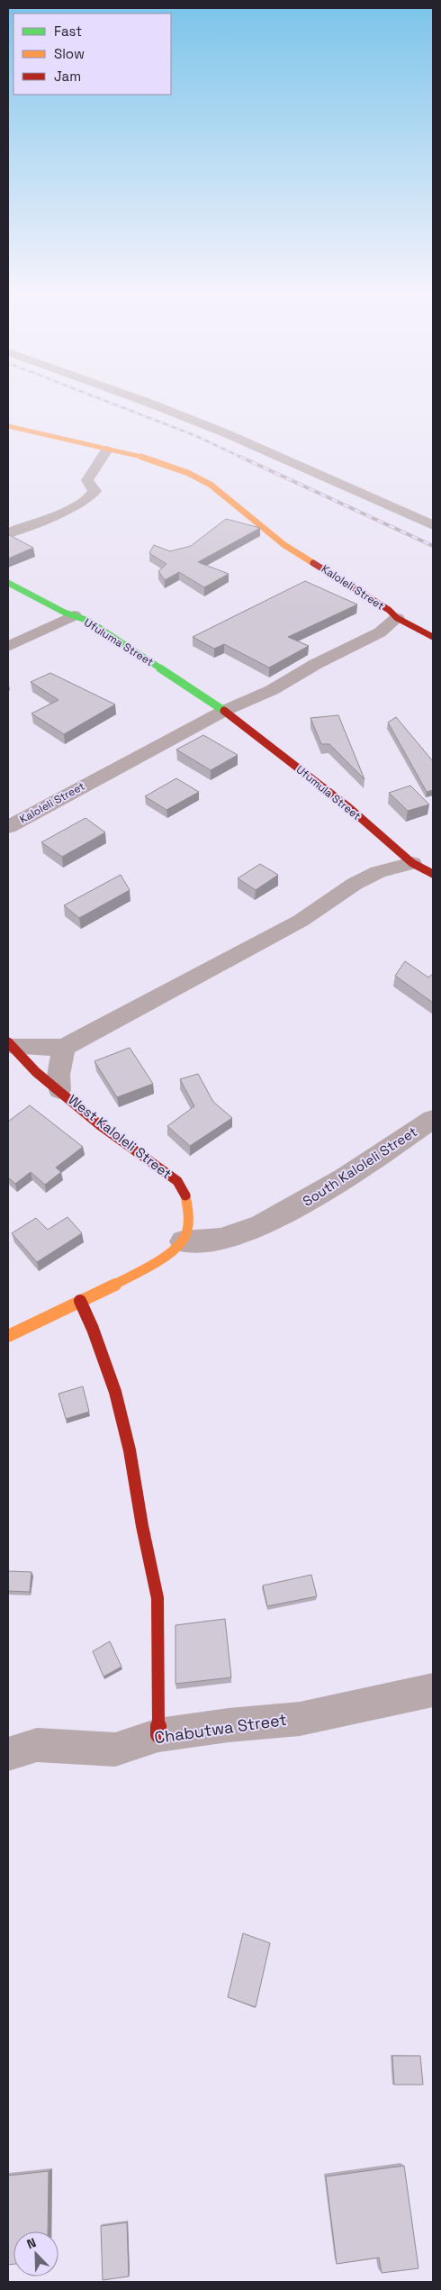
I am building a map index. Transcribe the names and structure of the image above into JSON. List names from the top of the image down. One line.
{"streets":{"street":["Kaloleli Street","Ufuluma Street","Ufumula Street","West Kaloleli Street","South Kaloleli Street","Chabutwa Street"]},"crossings":[["Kaloleli Street","Ufuluma Street"],["Kaloleli Street","Ufumula Street"],["Ufuluma Street","Ufumula Street"],["West Kaloleli Street","South Kaloleli Street"]],"legend":["Fast","Slow","Jam"],"north":"top left"}
